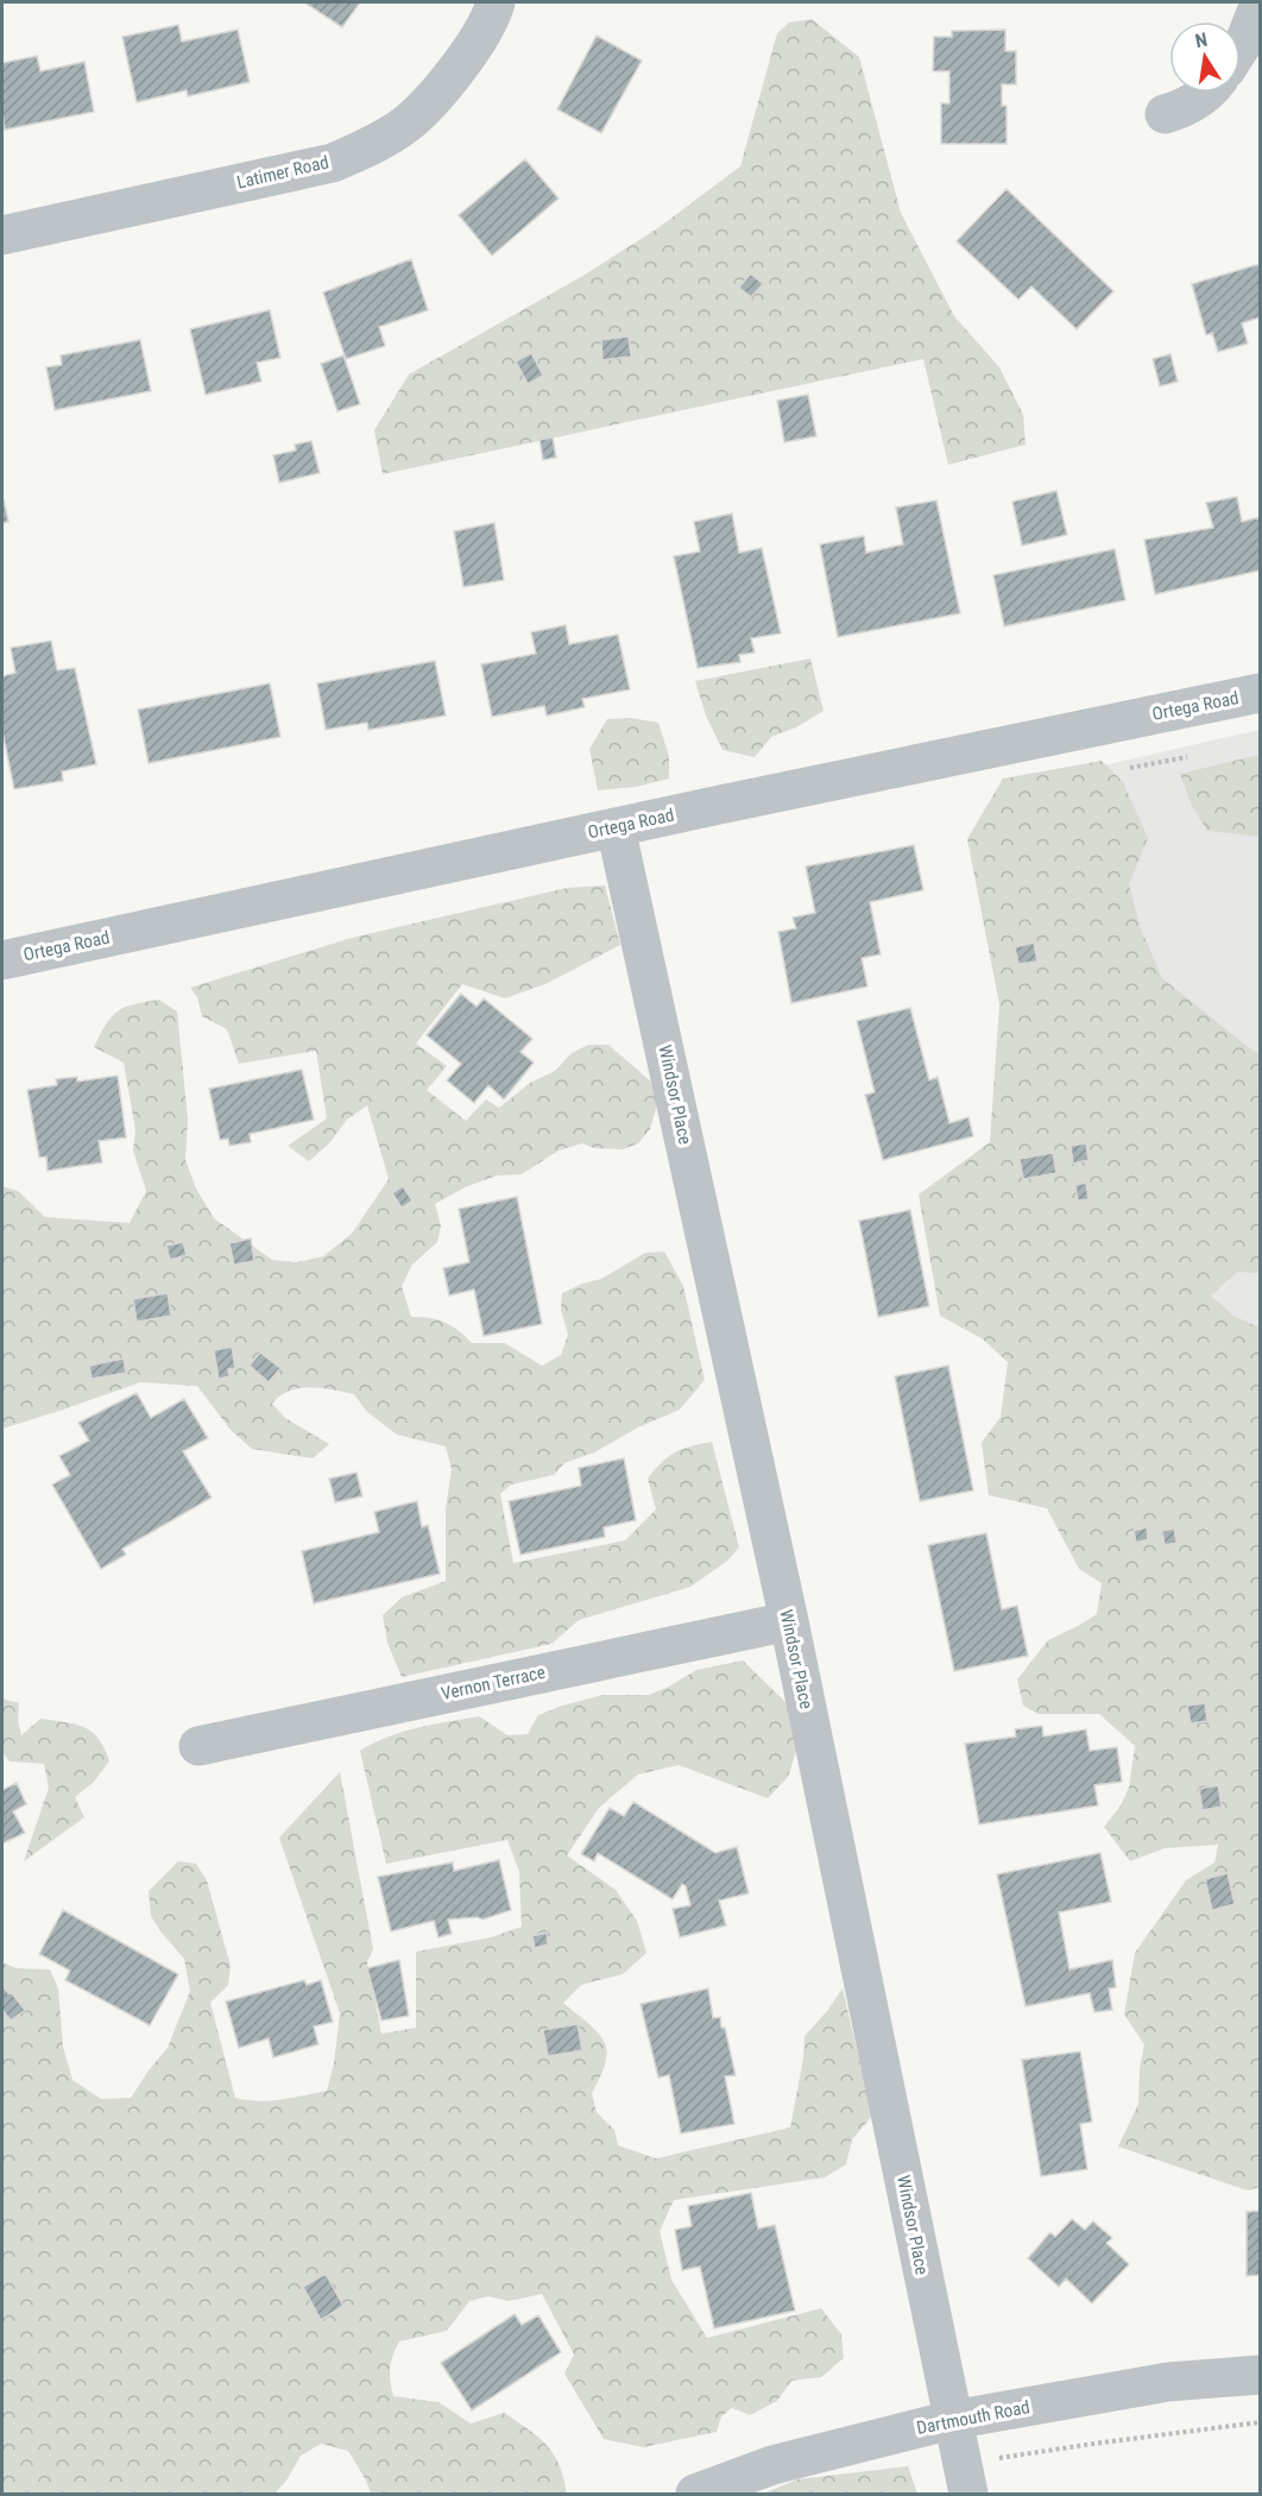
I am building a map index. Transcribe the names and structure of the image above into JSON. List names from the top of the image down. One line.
{"streets":{"street":["Latimer Road","Ortega Road","Windsor Place","Vernon Terrace","Dartmouth Road"]},"crossings":[["Ortega Road","Windsor Place"],["Windsor Place","Vernon Terrace"],["Windsor Place","Dartmouth Road"]],"north":"top"}
